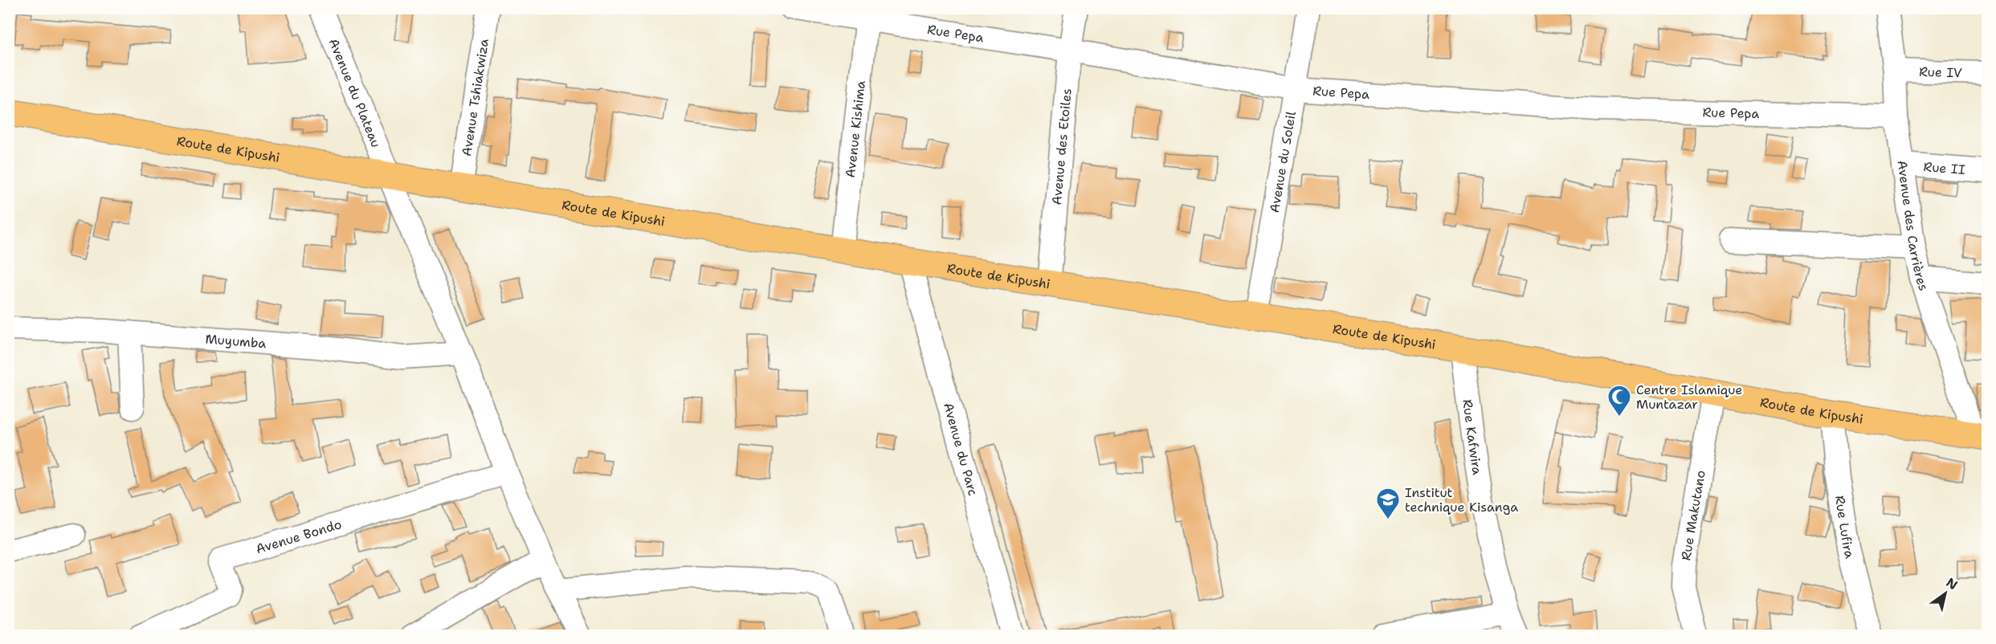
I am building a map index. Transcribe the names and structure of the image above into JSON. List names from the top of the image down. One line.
{"streets":{"main road":["Route de Kipushi"],"street":["Rue Pepa","Rue IV","Avenue du Plateau","Avenue Tshiakwiza","Avenue Kishima","Avenue des Etoiles","Avenue du Soleil","Rue II","Avenue des Carrières","Muyumba","Rue Kafwira","Avenue du Parc","Rue Makutano","Rue Lufira","Avenue Bondo"]},"crossings":[["Rue Pepa","Avenue Kishima"],["Rue Pepa","Avenue des Etoiles"],["Rue Pepa","Avenue du Soleil"],["Rue Pepa","Avenue des Carrières"],["Rue IV","Avenue des Carrières"],["Avenue du Plateau","Route de Kipushi"],["Avenue du Plateau","Muyumba"],["Avenue du Plateau","Avenue Bondo"],["Avenue Tshiakwiza","Route de Kipushi"],["Avenue Kishima","Route de Kipushi"],["Avenue des Etoiles","Route de Kipushi"],["Route de Kipushi","Avenue du Soleil"],["Route de Kipushi","Avenue des Carrières"],["Route de Kipushi","Rue Kafwira"],["Route de Kipushi","Avenue du Parc"],["Route de Kipushi","Rue Makutano"],["Route de Kipushi","Rue Lufira"],["Rue II","Avenue des Carrières"]],"places":{"mosque":["Centre Islamique Muntazar"],"school or university":["Institut technique Kisanga"]},"north":"top right"}
